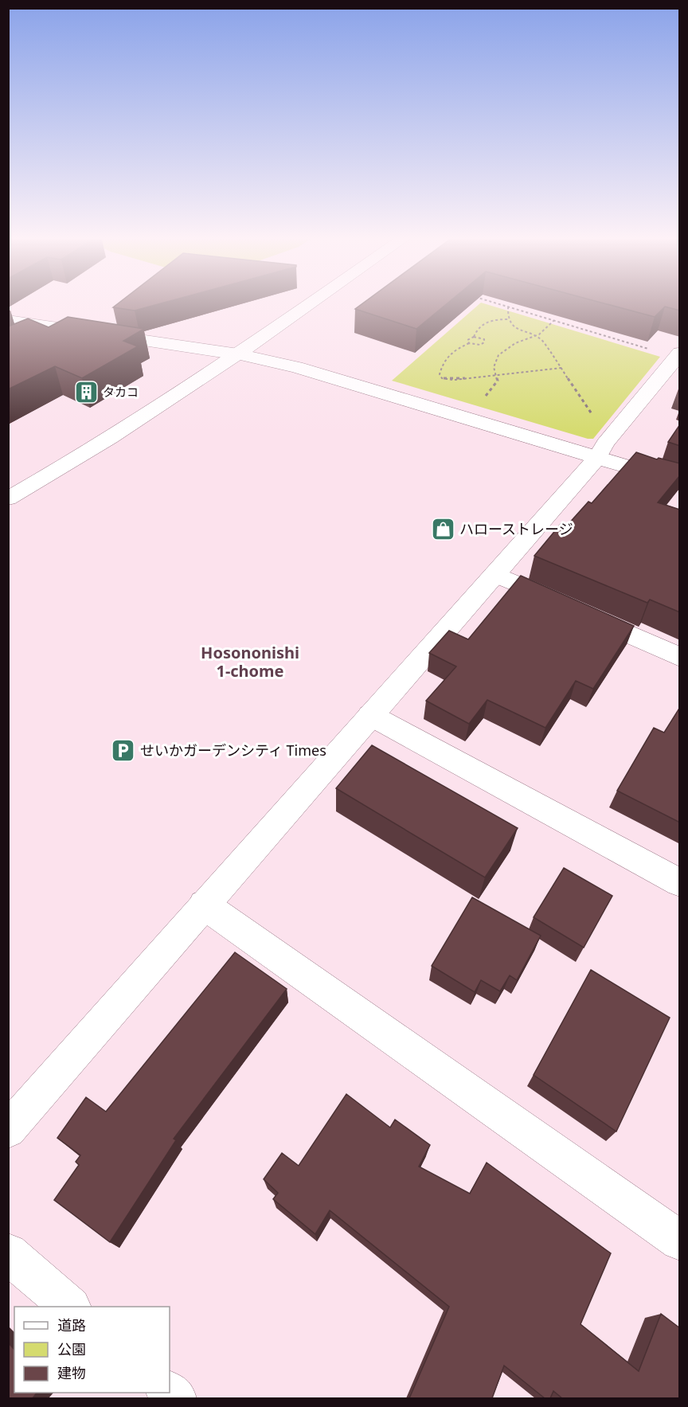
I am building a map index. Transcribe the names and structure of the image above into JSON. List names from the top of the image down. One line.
{"districts":["Hosononishi 1-chome"],"places":{"building":["タカコ"],"shop":["ハローストレージ"],"parking":["せいかガーデンシティ Times"]},"legend":["道路","公園","建物"]}
